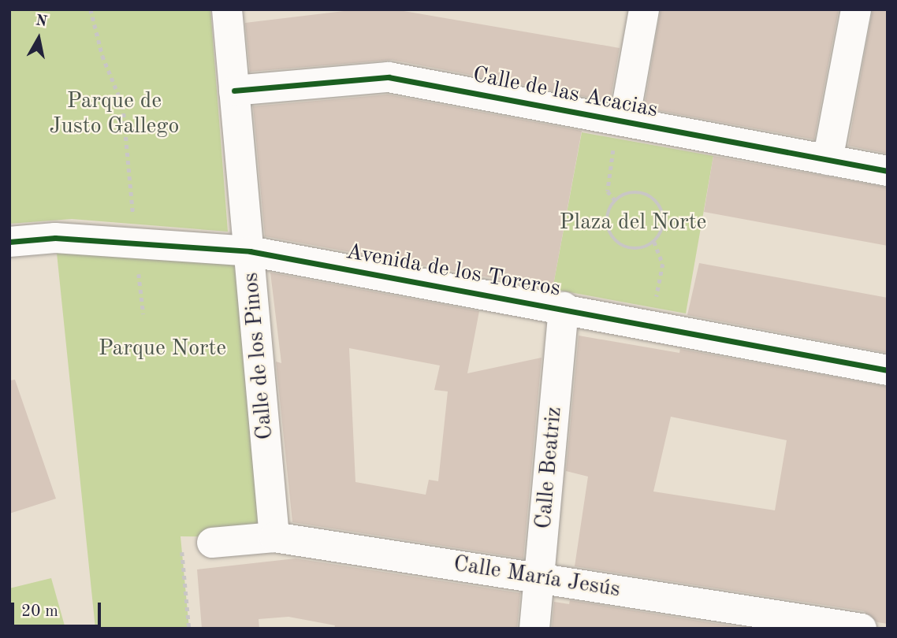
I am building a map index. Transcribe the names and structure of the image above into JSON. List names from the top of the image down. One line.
{"streets":{"street":["Calle de las Acacias","Avenida de los Toreros","Calle de los Pinos","Calle Beatriz","Calle María Jesús"]},"crossings":[["Calle de las Acacias","Calle de los Pinos"],["Avenida de los Toreros","Calle de los Pinos"],["Avenida de los Toreros","Calle Beatriz"],["Calle de los Pinos","Calle María Jesús"],["Calle Beatriz","Calle María Jesús"]],"parks":["Parque de Justo Gallego","Plaza del Norte","Parque Norte"],"scale_bar":"20 m","north":"top"}
